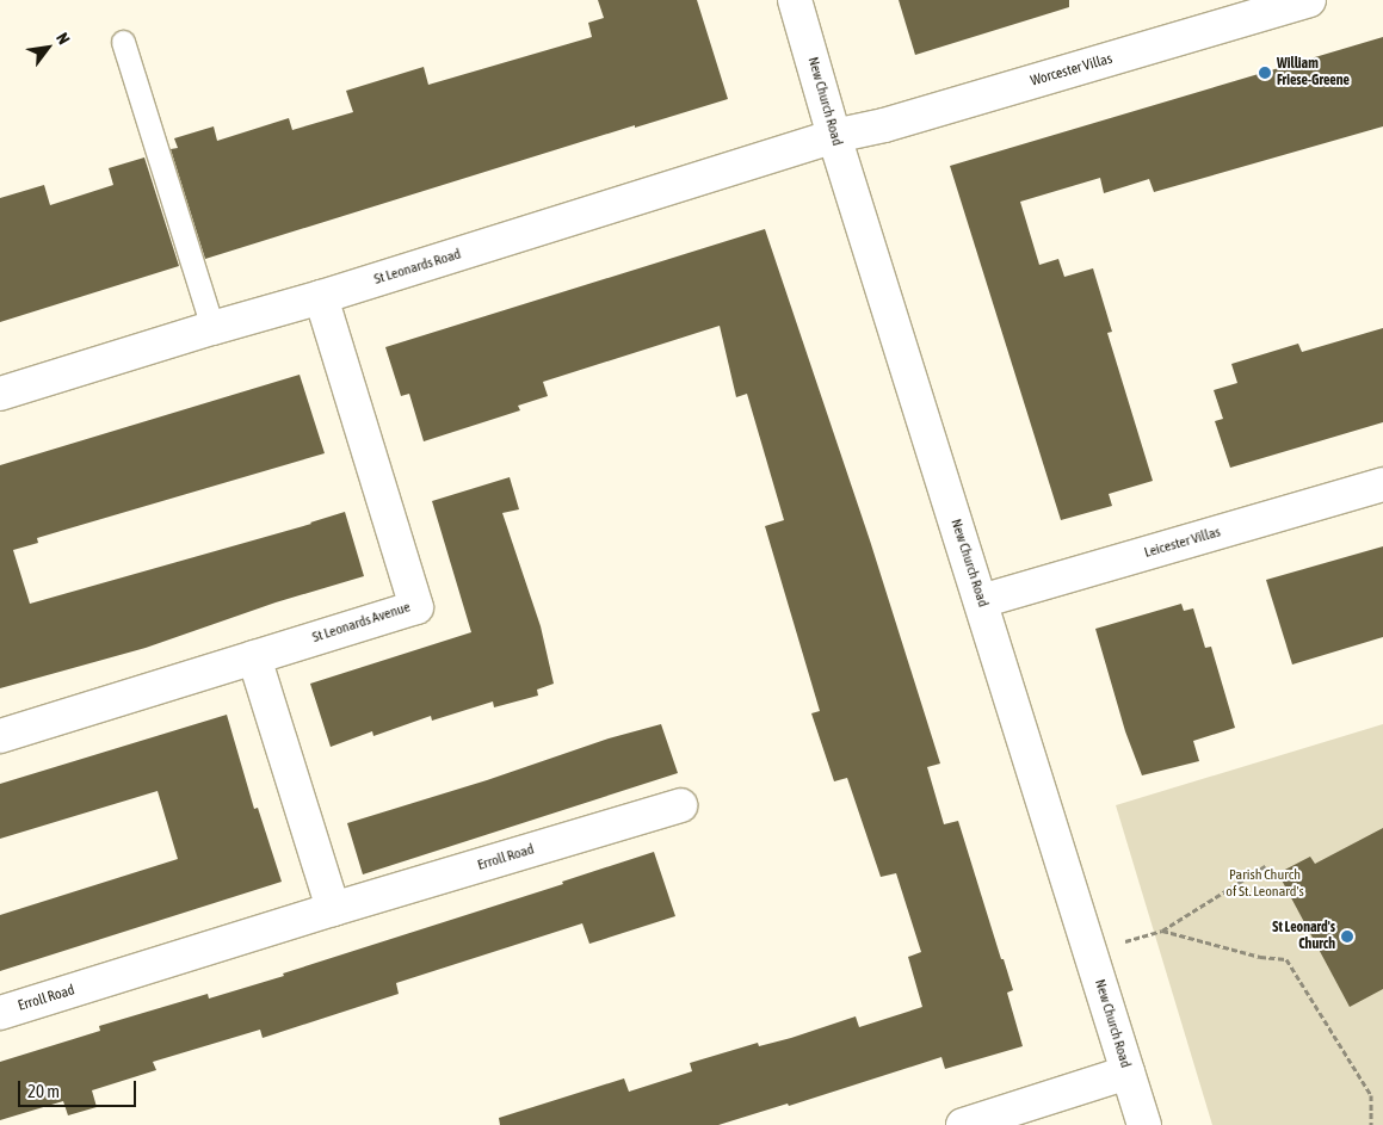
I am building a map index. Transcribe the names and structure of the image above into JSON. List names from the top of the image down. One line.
{"streets":{"street":["Worcester Villas","New Church Road","St Leonards Road","Leicester Villas","St Leonards Avenue","Erroll Road"]},"crossings":[["Worcester Villas","New Church Road"],["Worcester Villas","St Leonards Road"],["New Church Road","St Leonards Road"],["New Church Road","Leicester Villas"],["St Leonards Road","St Leonards Avenue"]],"parks":["Parish Church of St. Leonard's"],"places":["William Friese-Greene","St Leonard's Church"],"scale_bar":"20 m","north":"top right"}
